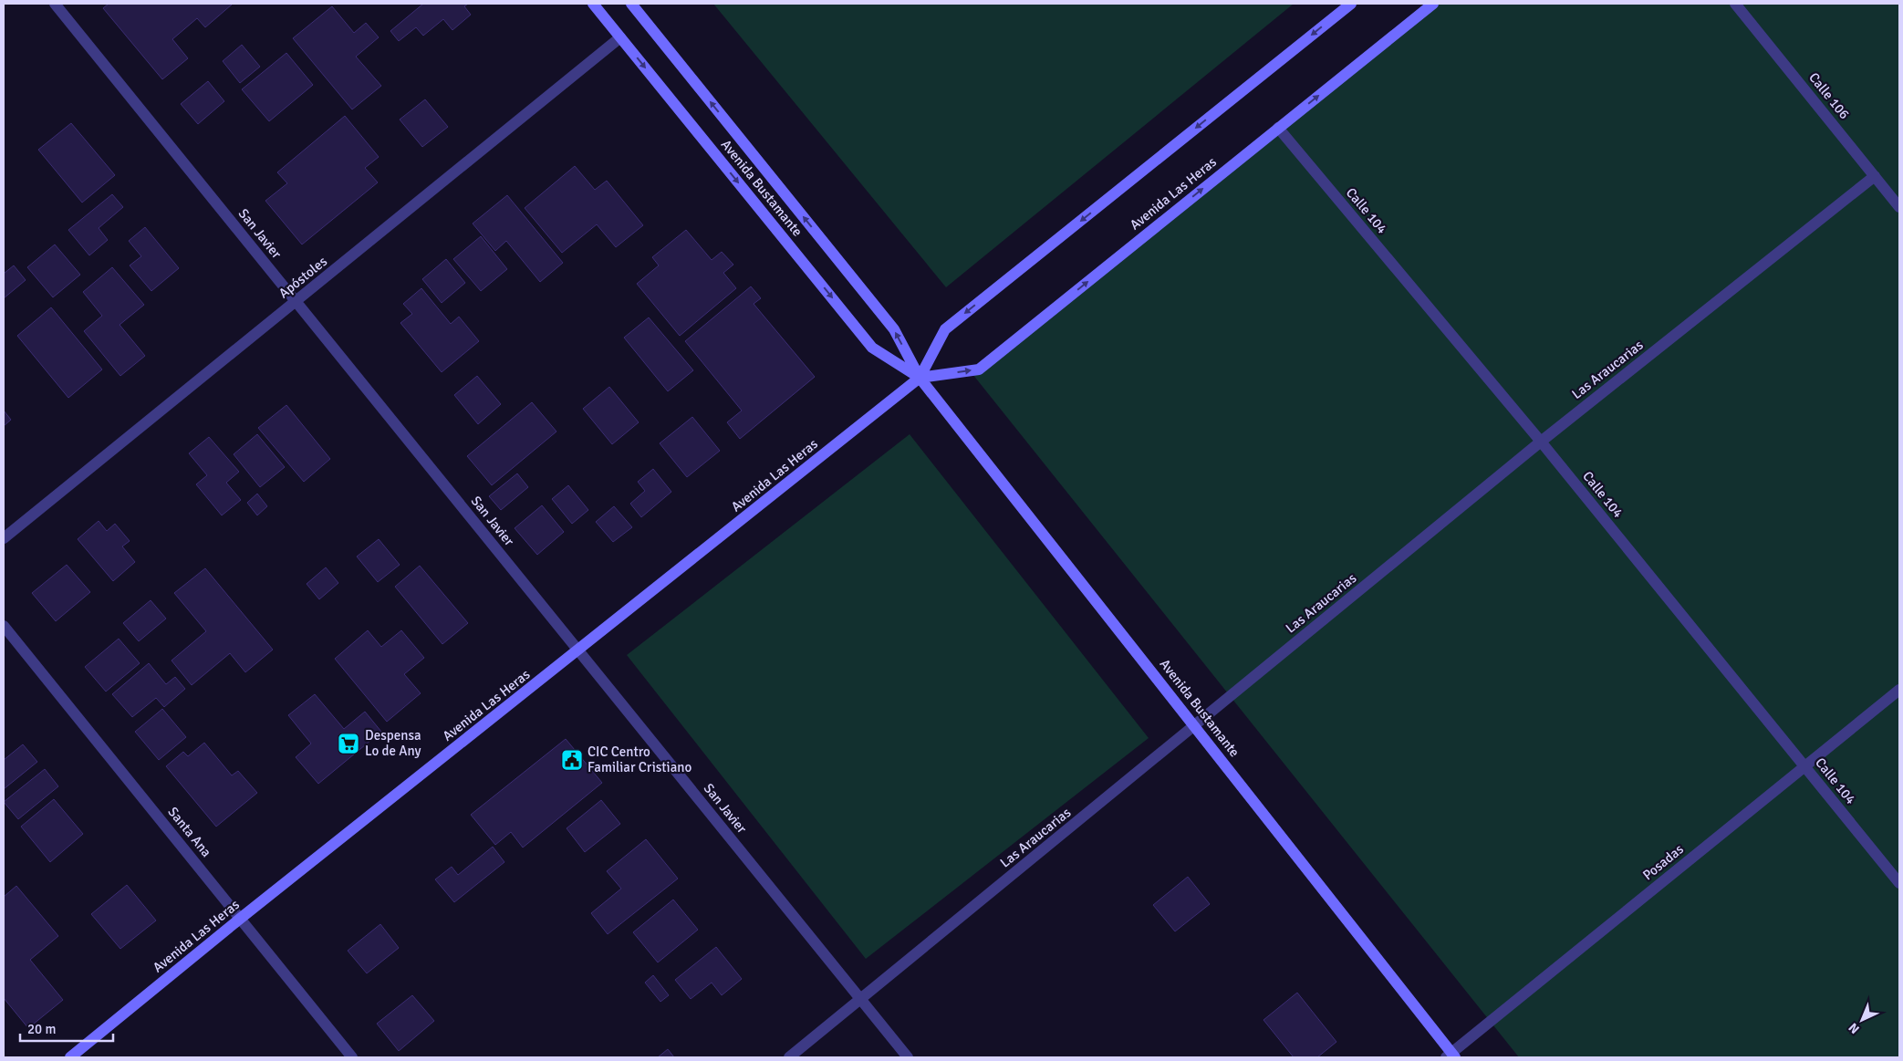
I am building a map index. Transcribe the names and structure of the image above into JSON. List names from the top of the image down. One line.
{"streets":{"main road":["Avenida Bustamante","Avenida Las Heras"],"street":["Calle 106","Calle 104","San Javier","Apóstoles","Las Araucarias","Santa Ana","Posadas"]},"crossings":[["Calle 106","Las Araucarias"],["Avenida Bustamante","Avenida Las Heras"],["Avenida Bustamante","Apóstoles"],["Avenida Bustamante","Las Araucarias"],["Avenida Bustamante","Posadas"],["Avenida Las Heras","Calle 104"],["Avenida Las Heras","San Javier"],["Avenida Las Heras","Santa Ana"],["Calle 104","Las Araucarias"],["Calle 104","Posadas"],["San Javier","Apóstoles"],["San Javier","Las Araucarias"]],"places":{"supermarket":["Despensa Lo de Any"],"public building":["CIC Centro Familiar Cristiano"]},"scale_bar":"20 m","north":"bottom left"}
